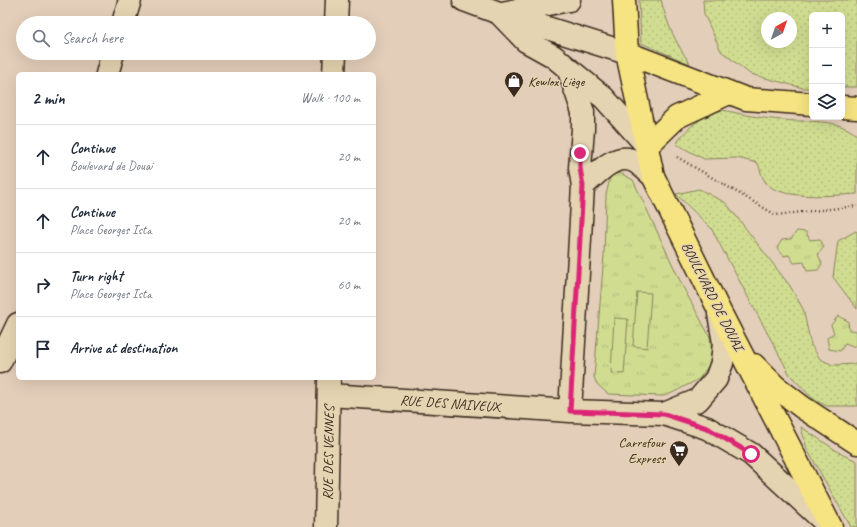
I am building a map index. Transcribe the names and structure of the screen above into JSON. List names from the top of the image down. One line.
{"streets":{"main road":["BOULEVARD DE DOUAI"],"street":["RUE DES NAIVEUX","RUE DES VENNES"]},"crossings":[["BOULEVARD DE DOUAI","RUE DES NAIVEUX"],["RUE DES NAIVEUX","RUE DES VENNES"]],"places":{"shop":["Kewlox Liège"],"supermarket":["Carrefour Express"]},"north":"top right","page":{"map_buttons":["+","−"],"search":"Search here","heading":["2 min","Walk · 100 m"],"list":[["Continue","Boulevard de Douai","20 m"],["Continue","Place Georges Ista","20 m"],["Turn right","Place Georges Ista","60 m"],"Arrive at destination"]}}
